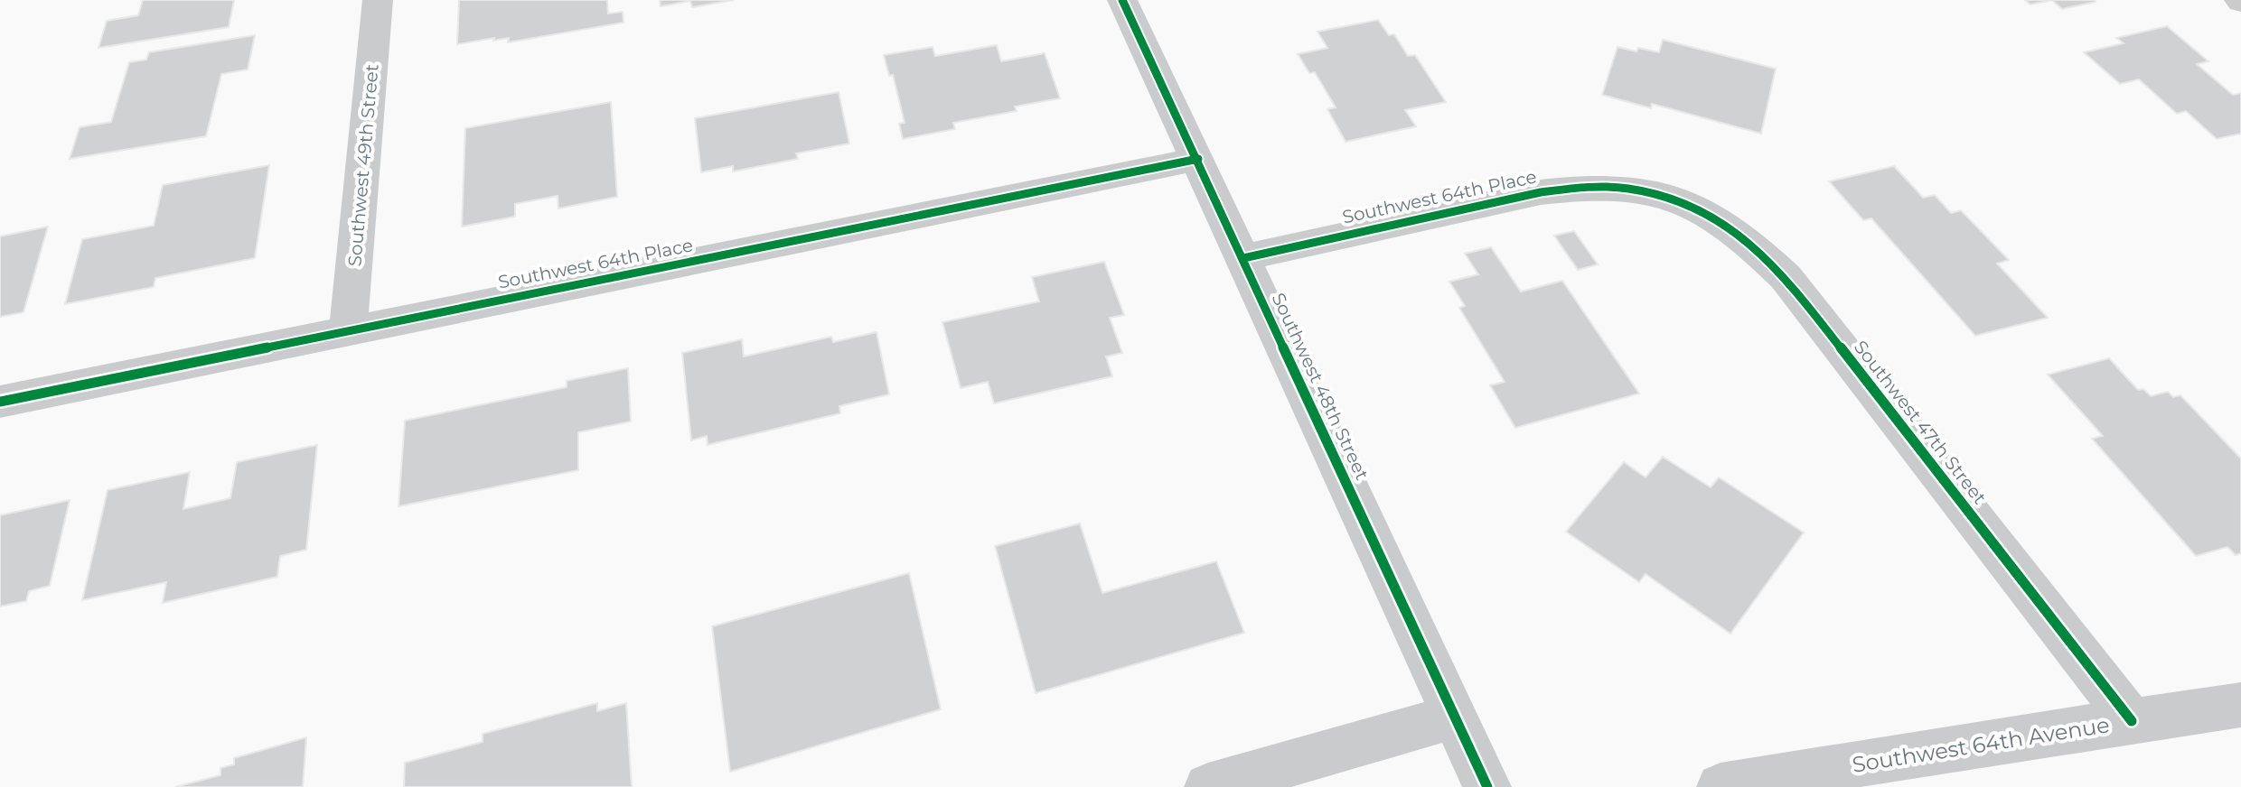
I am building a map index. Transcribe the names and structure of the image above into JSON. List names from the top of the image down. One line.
{"streets":{"street":["Southwest 49th Street","Southwest 64th Place","Southwest 48th Street","Southwest 47th Street","Southwest 64th Avenue"]},"crossings":[["Southwest 49th Street","Southwest 64th Place"],["Southwest 64th Place","Southwest 48th Street"],["Southwest 64th Place","Southwest 47th Street"],["Southwest 47th Street","Southwest 64th Avenue"]]}
